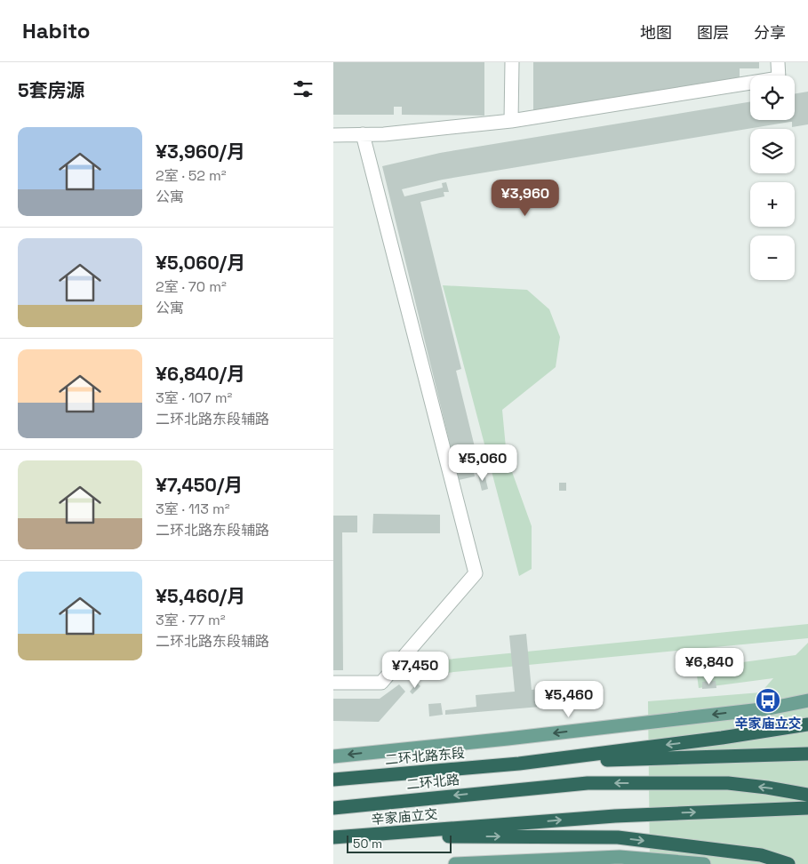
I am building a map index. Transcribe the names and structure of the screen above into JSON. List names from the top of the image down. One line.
{"streets":{"highway":["二环北路东段","二环北路","辛家庙立交"]},"places":{"bus stop":["辛家庙立交"]},"scale_bar":"50 m","page":{"header":"Habito","nav":["地图","图层","分享"],"heading":"5套房源","map_buttons":["+","−"],"list":[{"name":"¥3,960/月","note":"2室 · 52 m² · 公寓"},{"name":"¥5,060/月","note":"2室 · 70 m² · 公寓"},{"name":"¥6,840/月","note":"3室 · 107 m² · 二环北路东段辅路"},{"name":"¥7,450/月","note":"3室 · 113 m² · 二环北路东段辅路"},{"name":"¥5,460/月","note":"3室 · 77 m² · 二环北路东段辅路"}],"price":["¥3,960","¥5,060","¥6,840","¥7,450","¥5,460"],"scale":"50 m"}}
